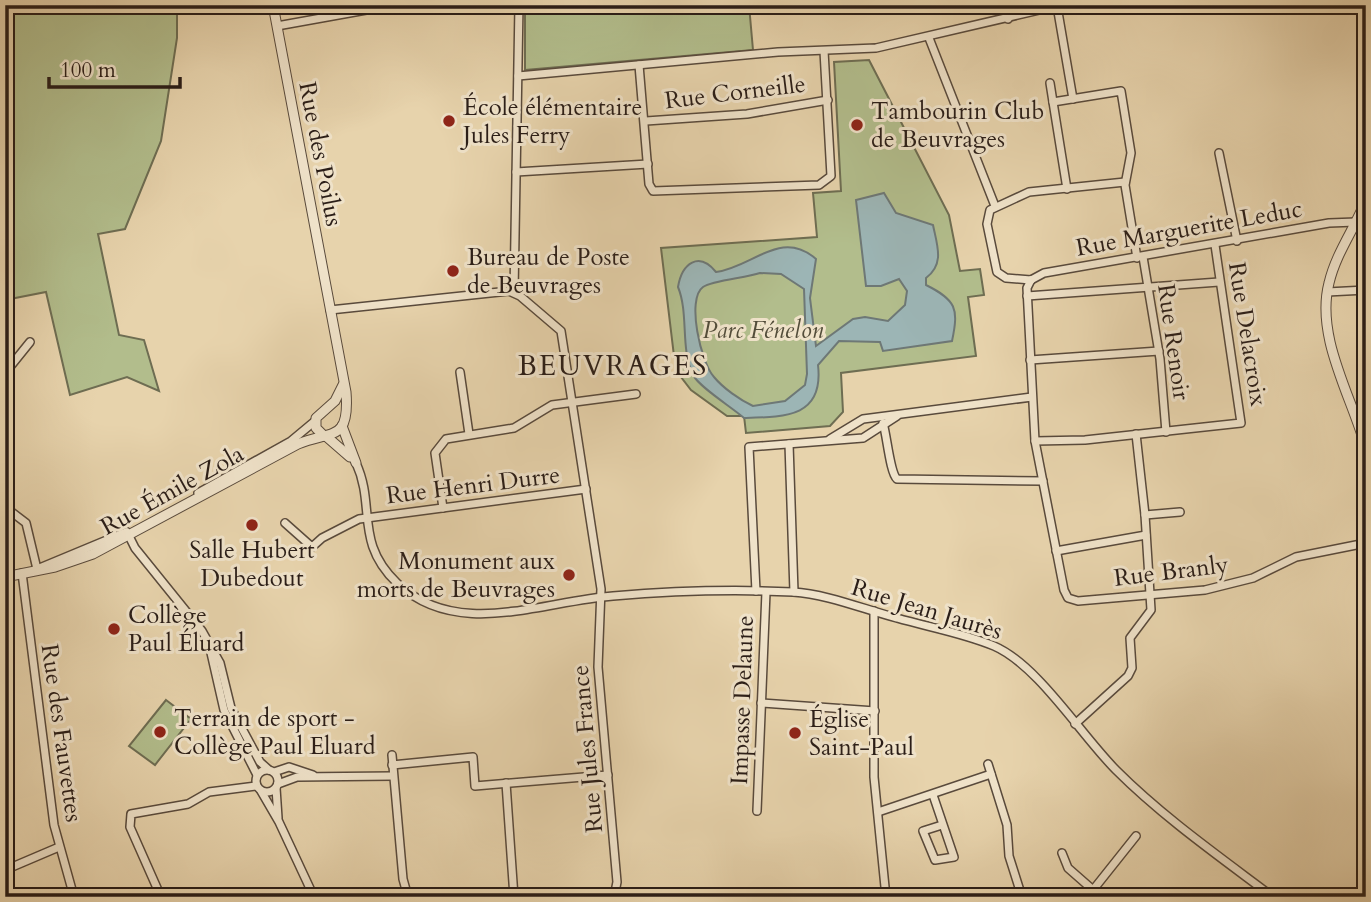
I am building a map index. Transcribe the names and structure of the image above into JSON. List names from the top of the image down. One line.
{"streets":{"street":["Rue Corneille","Rue des Poilus","Rue Marguerite Leduc","Rue Delacroix","Rue Renoir","Rue Henri Durre","Rue Émile Zola","Rue Branly","Rue Jean Jaurès","Impasse Delaune","Rue des Fauvettes","Rue Jules France"]},"crossings":[["Rue des Poilus","Rue Émile Zola"],["Rue Marguerite Leduc","Rue Delacroix"],["Rue Marguerite Leduc","Rue Renoir"],["Rue Delacroix","Rue Renoir"],["Rue Henri Durre","Rue Jean Jaurès"],["Rue Henri Durre","Rue Jules France"],["Rue Émile Zola","Rue des Fauvettes"],["Rue Jean Jaurès","Impasse Delaune"],["Rue Jean Jaurès","Rue Jules France"]],"districts":["BEUVRAGES"],"parks":["Parc Fénelon"],"places":["École élémentaire Jules Ferry","Tambourin Club de Beuvrages","Bureau de Poste de Beuvrages","Salle Hubert Dubedout","Monument aux morts de Beuvrages","Collège Paul Éluard","Terrain de sport - Collège Paul Eluard","Église Saint-Paul"],"scale_bar":"100 m"}
